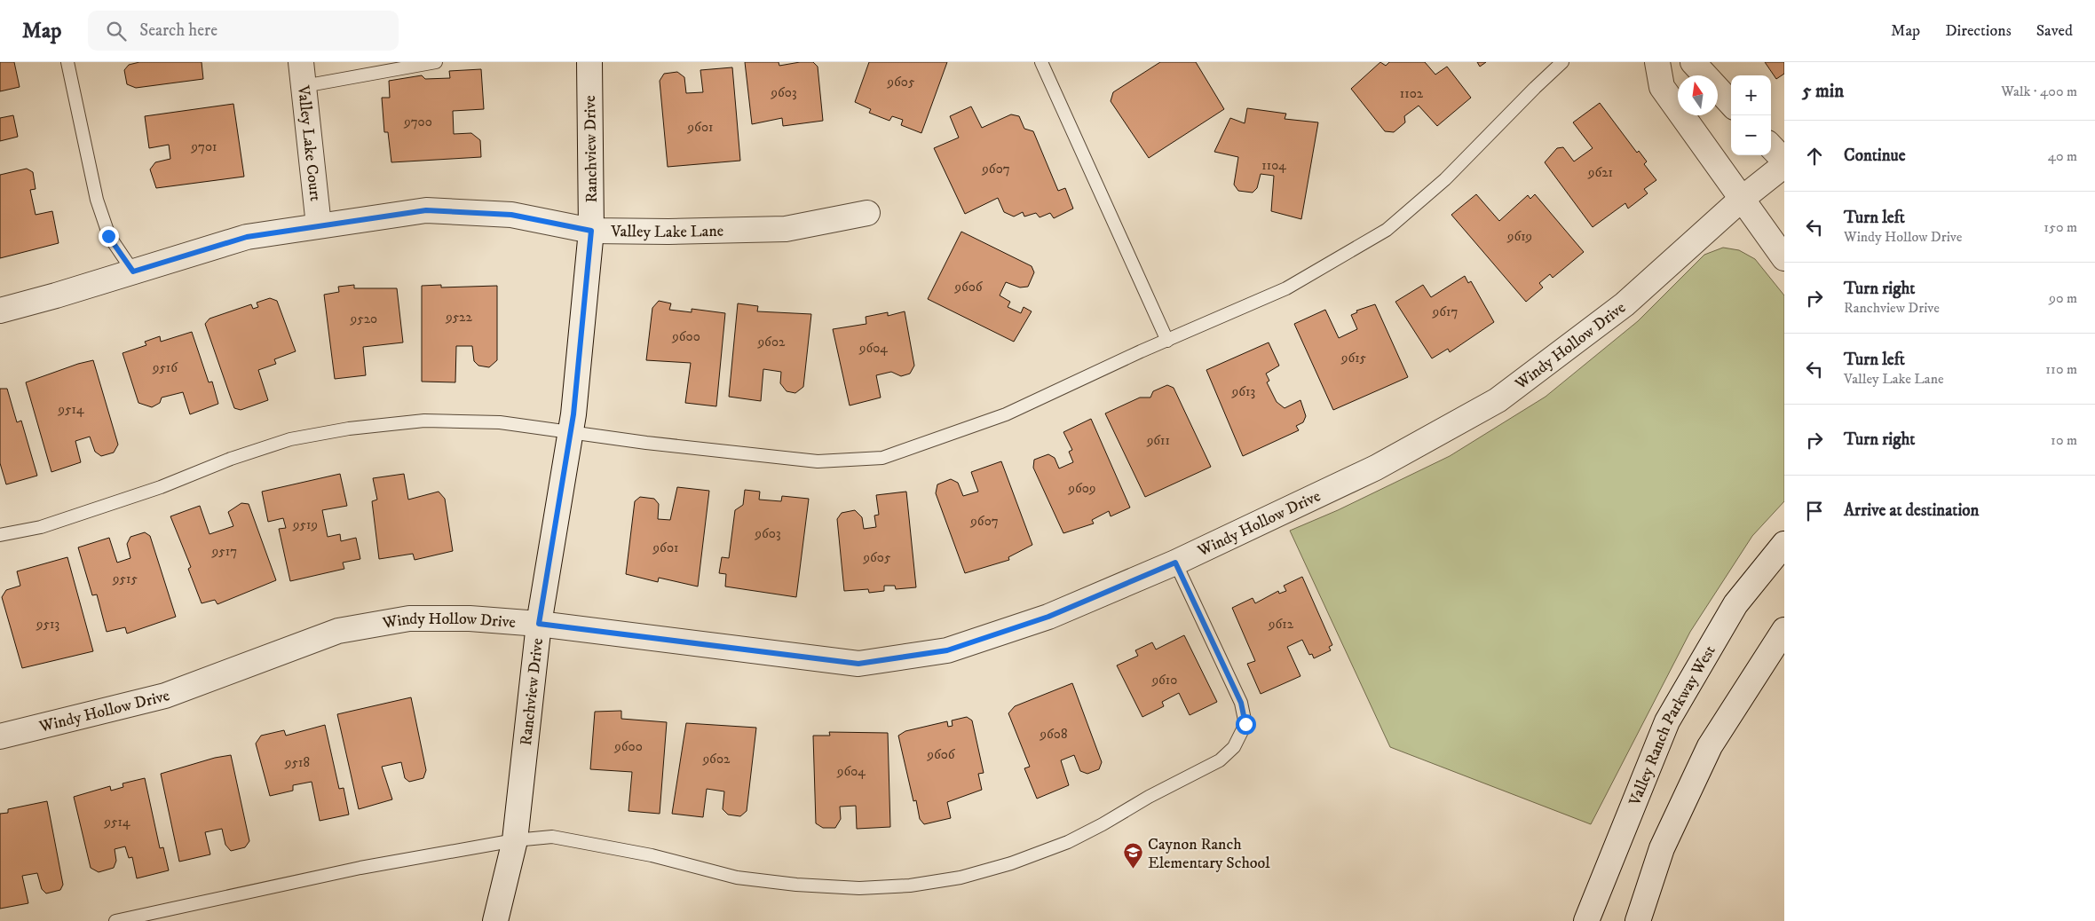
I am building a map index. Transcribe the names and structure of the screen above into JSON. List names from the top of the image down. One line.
{"streets":{"street":["Valley Lake Court","Ranchview Drive","Valley Lake Lane","Windy Hollow Drive","Valley Ranch Parkway West"]},"crossings":[["Valley Lake Court","Valley Lake Lane"],["Ranchview Drive","Valley Lake Lane"],["Ranchview Drive","Windy Hollow Drive"]],"places":{"school or university":["Caynon Ranch Elementary School"]},"house_numbers":["9605","9603","1102","9700","9601","9701","1104","9607","9621","9619","9606","9617","9522","9520","9600","9602","9604","9615","9516","9613","9514","9611","9609","9607","9519","9603","9601","9517","9605","9515","9513","9612","9610","9608","9600","9606","9602","9518","9604","9514"],"north":"top","page":{"header":"Map","search":"Search here","nav":["Map","Directions","Saved"],"heading":["5 min","Walk · 400 m"],"map_buttons":["+","−"],"list":[["Continue","40 m"],["Turn left","Windy Hollow Drive","150 m"],["Turn right","Ranchview Drive","90 m"],["Turn left","Valley Lake Lane","110 m"],["Turn right","10 m"],"Arrive at destination"]}}
